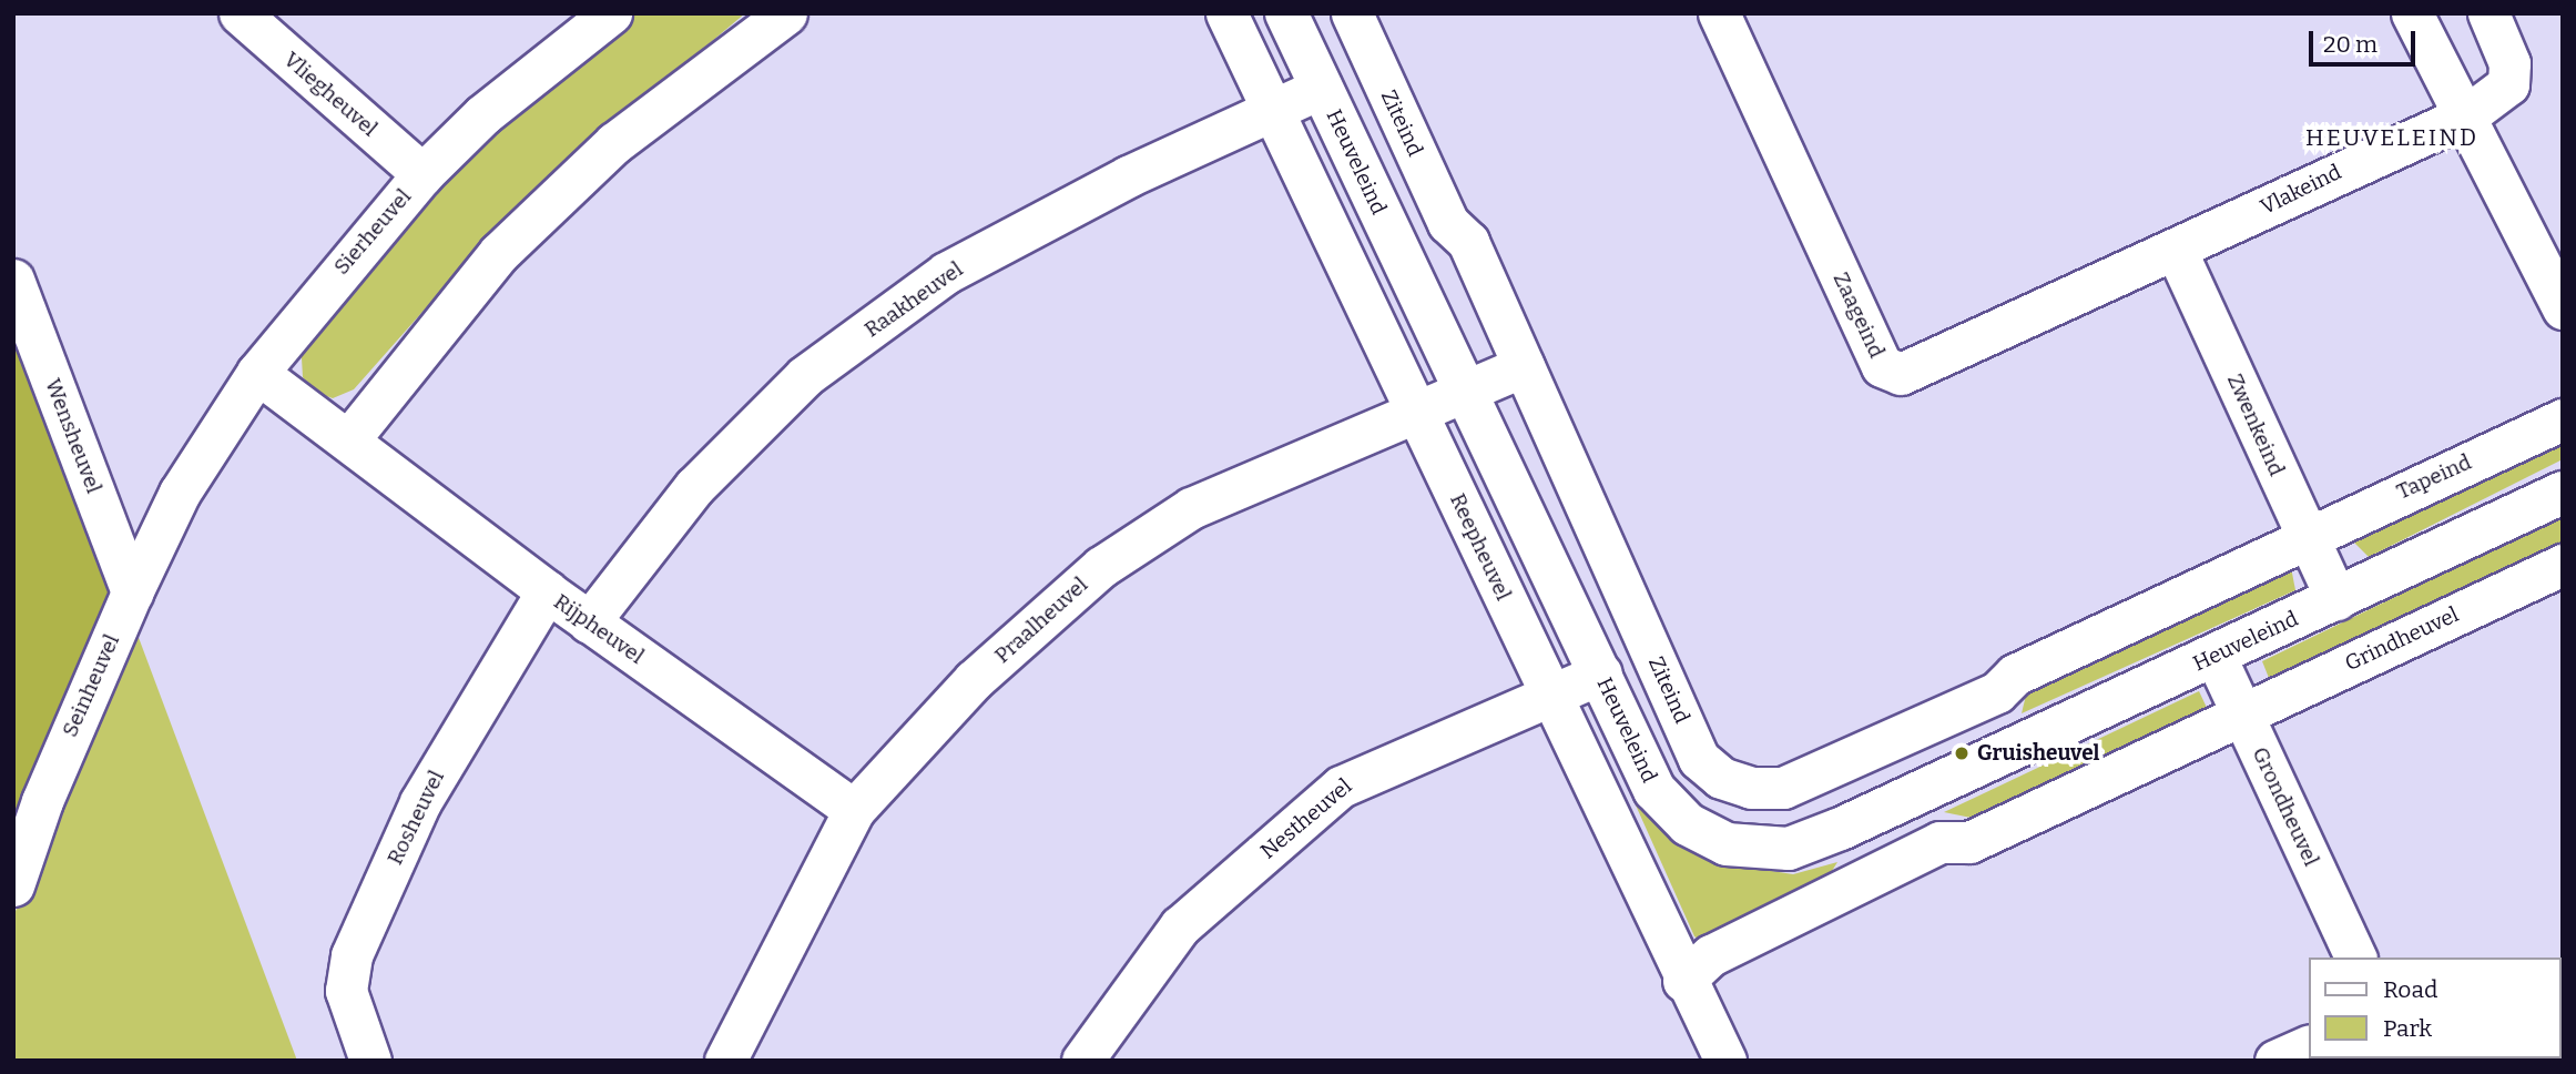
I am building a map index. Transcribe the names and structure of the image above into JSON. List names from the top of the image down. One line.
{"streets":{"street":["Vliegheuvel","Ziteind","Heuveleind","Vlakeind","Sierheuvel","Raakheuvel","Zaageind","Zwenkeind","Wensheuvel","Tapeind","Reepheuvel","Praalheuvel","Rijpheuvel","Grindheuvel","Seinheuvel","Grondheuvel","Rosheuvel","Nestheuvel"]},"crossings":[["Vliegheuvel","Sierheuvel"],["Ziteind","Zwenkeind"],["Ziteind","Tapeind"],["Ziteind","Praalheuvel"],["Heuveleind","Raakheuvel"],["Heuveleind","Zwenkeind"],["Heuveleind","Praalheuvel"],["Heuveleind","Grondheuvel"],["Heuveleind","Nestheuvel"],["Vlakeind","Zaageind"],["Vlakeind","Zwenkeind"],["Sierheuvel","Rijpheuvel"],["Sierheuvel","Seinheuvel"],["Raakheuvel","Reepheuvel"],["Raakheuvel","Rijpheuvel"],["Zaageind","Zwenkeind"],["Zwenkeind","Tapeind"],["Wensheuvel","Seinheuvel"],["Reepheuvel","Praalheuvel"],["Reepheuvel","Nestheuvel"],["Praalheuvel","Rijpheuvel"],["Rijpheuvel","Rosheuvel"],["Grindheuvel","Grondheuvel"]],"districts":["HEUVELEIND"],"places":["Gruisheuvel"],"legend":["Road","Park"],"scale_bar":"20 m"}
